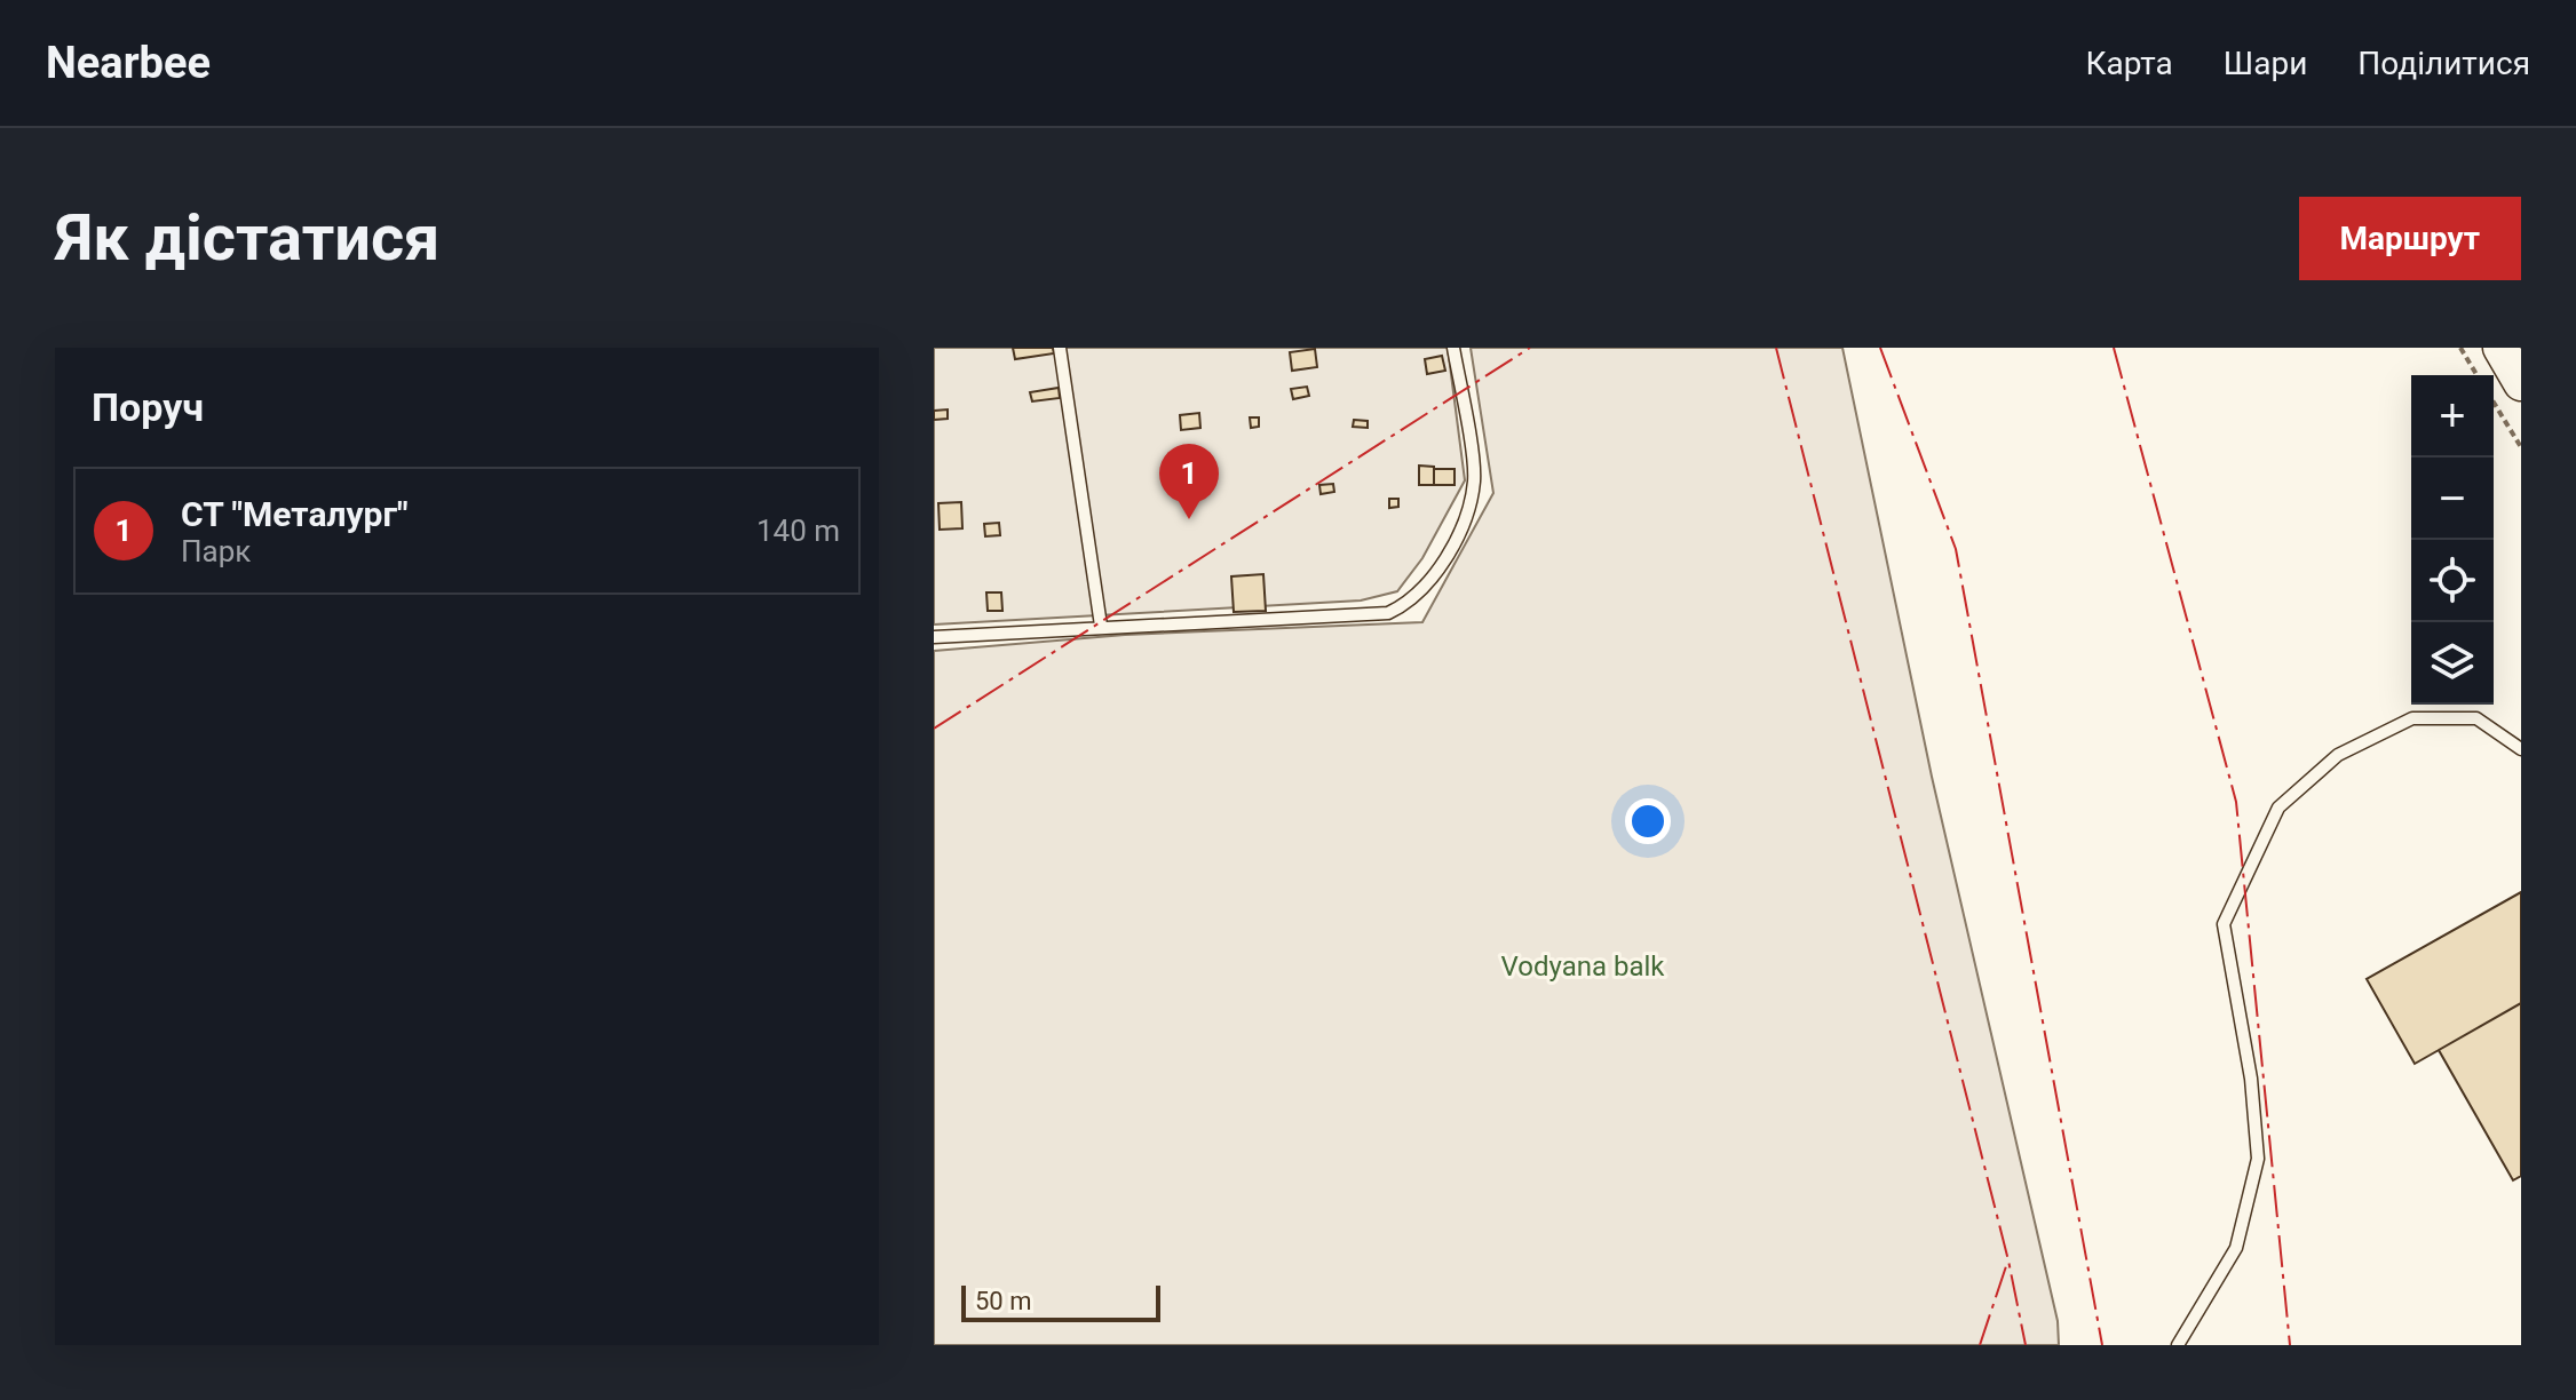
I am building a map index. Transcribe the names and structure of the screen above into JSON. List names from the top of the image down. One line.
{"parks":["Vodyana balk"],"scale_bar":"50 m","page":{"header":"Nearbee","nav":["Карта","Шари","Поділитися"],"buttons":"Маршрут","title":"Як дістатися","heading":"Поруч","map_buttons":["+","−"],"pins":"1","list":[{"mark":"1","name":"СТ \"Металург\"","note":"Парк","value":"140 m"}],"scale":"50 m"}}
